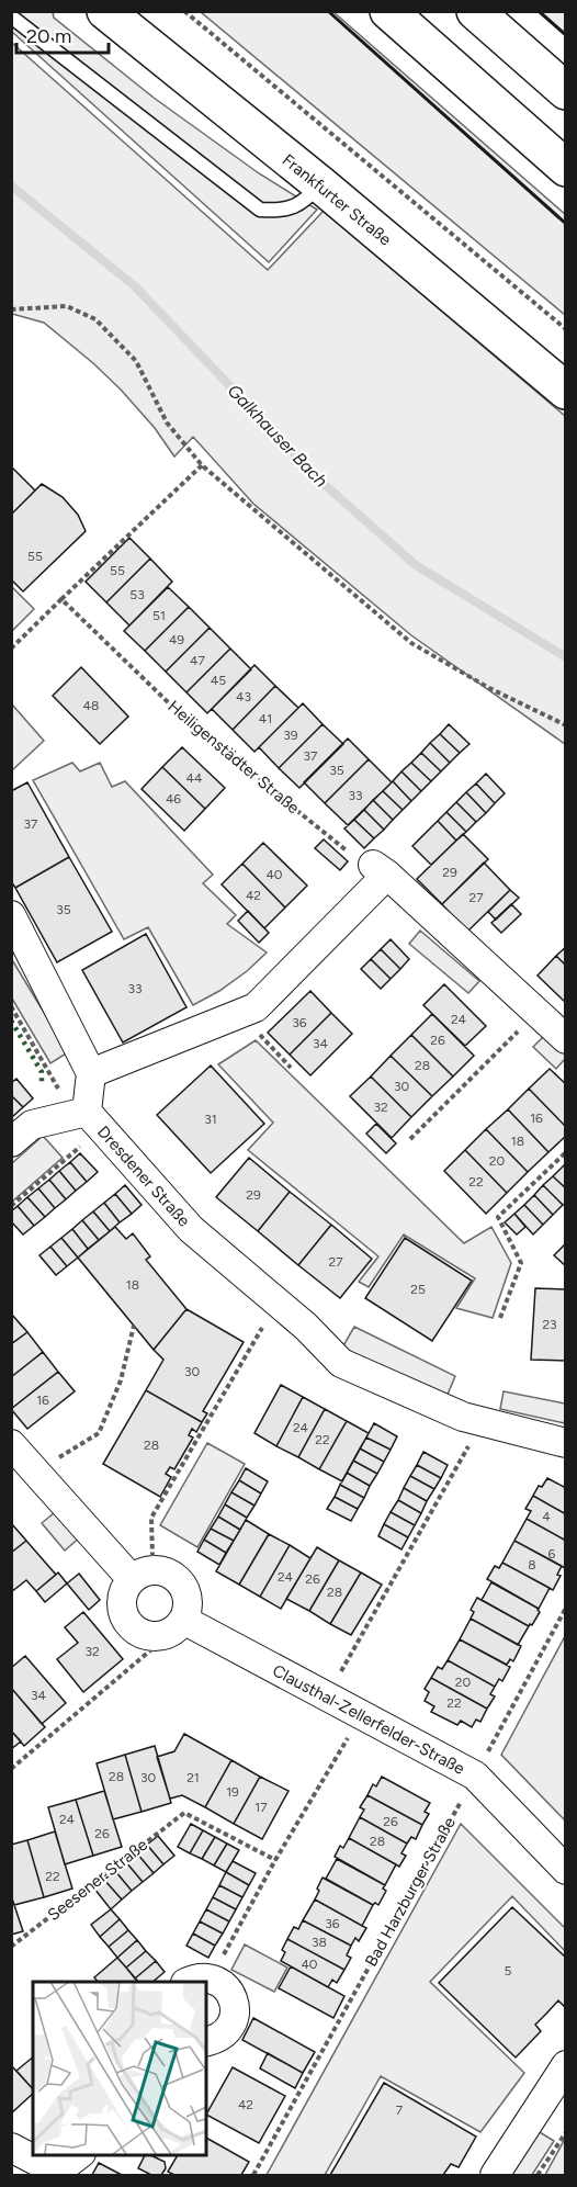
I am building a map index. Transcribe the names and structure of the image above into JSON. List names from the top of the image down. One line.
{"streets":{"main road":["Frankfurter Straße"],"street":["Dresdener Straße","Clausthal-Zellerfelder-Straße"],"path":["Heiligenstädter Straße","Seesener Straße","Bad Harzburger Straße"]},"crossings":[["Clausthal-Zellerfelder-Straße","Bad Harzburger Straße"]],"water":["Galkhauser Bach"],"house_numbers":["55","55","53","51","49","47","45","43","48","41","39","37","35","44","33","46","37","29","40","42","27","35","33","24","36","26","34","28","30","32","16","31","18","20","22","29","27","18","25","23","30","16","24","22","28","4","6","8","24","26","28","32","20","34","22","28","30","21","19","17","24","26","26","28","22","36","38","40","5","42","7"],"scale_bar":"20 m"}
